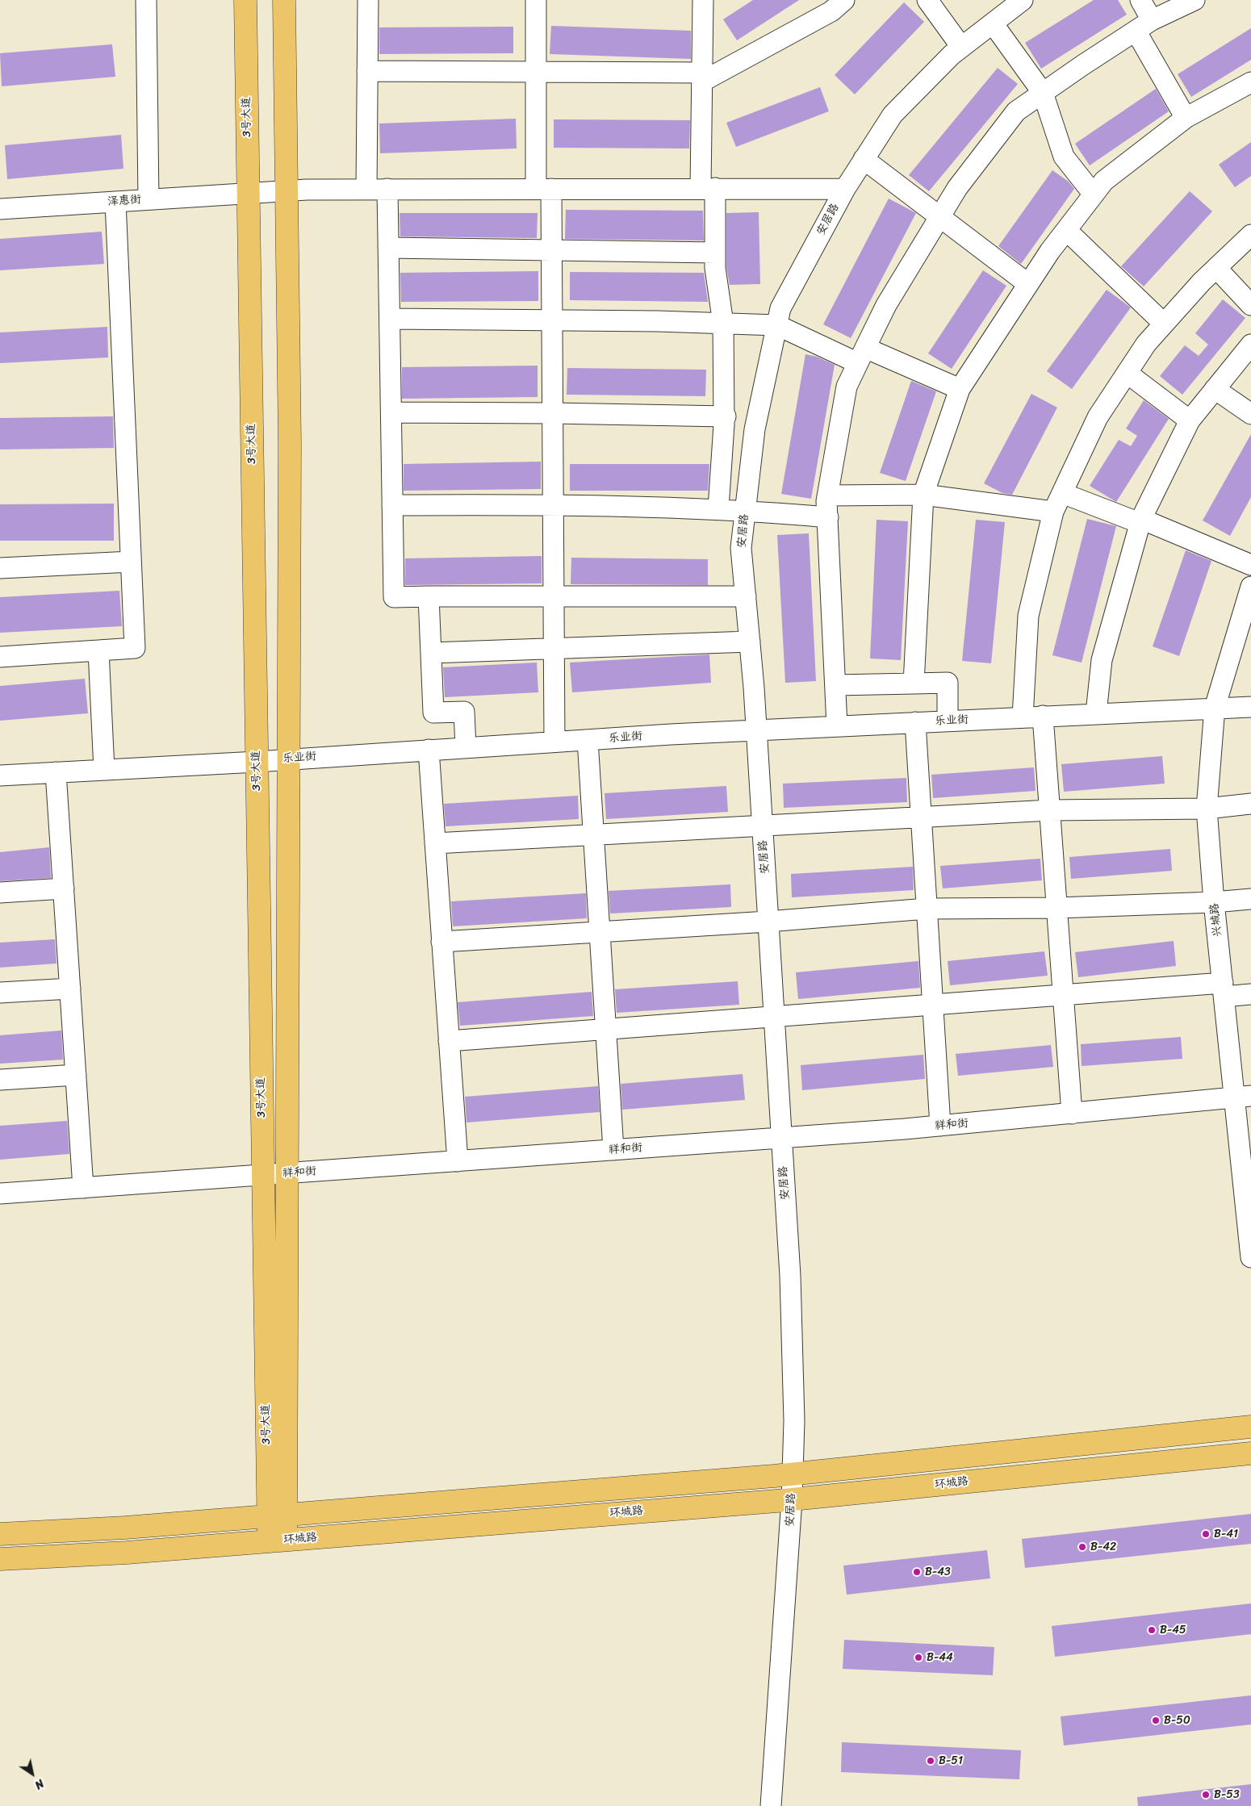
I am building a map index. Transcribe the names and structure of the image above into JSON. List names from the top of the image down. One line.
{"streets":{"main road":["3号大道","环城路"],"street":["泽惠街","安居路","乐业街","兴城路","祥和街"]},"crossings":[["3号大道","泽惠街"],["3号大道","乐业街"],["3号大道","祥和街"],["3号大道","环城路"],["泽惠街","安居路"],["安居路","乐业街"],["安居路","祥和街"],["安居路","环城路"],["乐业街","兴城路"],["兴城路","祥和街"]],"places":["B-41","B-42","B-43","B-45","B-44","B-50","B-51","B-53"],"north":"bottom right"}
